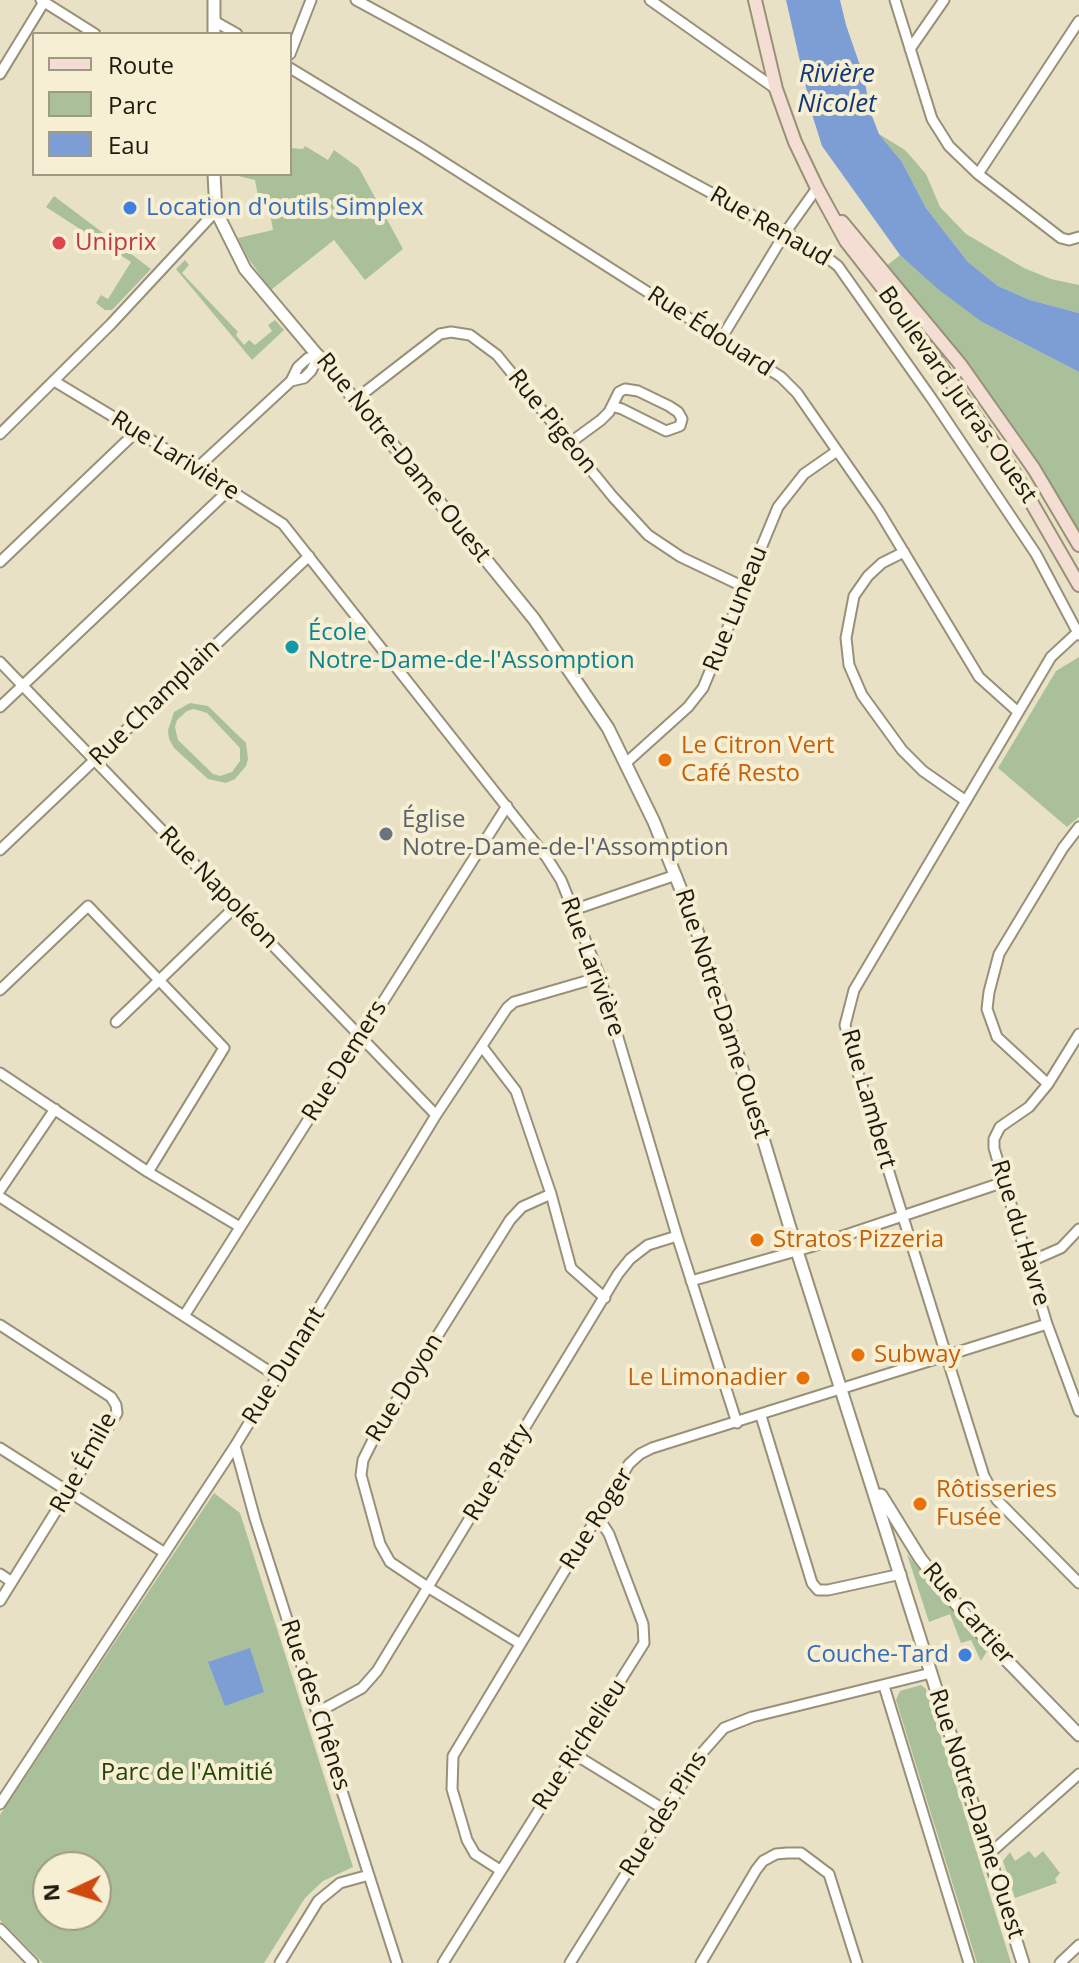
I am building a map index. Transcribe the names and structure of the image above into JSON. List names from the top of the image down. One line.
{"streets":{"main road":["Boulevard Jutras Ouest"],"street":["Rue Renaud","Rue Édouard","Rue Pigeon","Rue Larivière","Rue Notre-Dame Ouest","Rue Luneau","Rue Champlain","Rue Napoléon","Rue Demers","Rue Lambert","Rue du Havre","Rue Dunant","Rue Doyon","Rue Émile","Rue Patry","Rue Roger","Rue Cartier","Rue des Chênes","Rue Richelieu","Rue des Pins"]},"crossings":[["Rue Renaud","Rue Lambert"],["Rue Édouard","Rue Luneau"],["Rue Édouard","Rue Lambert"],["Rue Pigeon","Rue Notre-Dame Ouest"],["Rue Pigeon","Rue Luneau"],["Rue Larivière","Rue Champlain"],["Rue Larivière","Rue Demers"],["Rue Larivière","Rue Dunant"],["Rue Larivière","Rue Patry"],["Rue Larivière","Rue Roger"],["Rue Notre-Dame Ouest","Rue Luneau"],["Rue Notre-Dame Ouest","Rue Roger"],["Rue Notre-Dame Ouest","Rue Cartier"],["Rue Notre-Dame Ouest","Rue des Pins"],["Rue Champlain","Rue Napoléon"],["Rue Napoléon","Rue Demers"],["Rue Napoléon","Rue Dunant"],["Rue Lambert","Rue Roger"],["Rue du Havre","Rue Roger"],["Rue Dunant","Rue des Chênes"],["Rue Doyon","Rue Patry"],["Rue Doyon","Rue Roger"],["Rue Patry","Rue des Chênes"],["Rue Roger","Rue Richelieu"]],"water":["Rivière Nicolet"],"parks":["Parc de l'Amitié"],"places":["Location d'outils Simplex","Uniprix","École Notre-Dame-de-l'Assomption","Le Citron Vert Café Resto","Église Notre-Dame-de-l'Assomption","Stratos Pizzeria","Subway","Le Limonadier","Rôtisseries Fusée","Couche-Tard"],"legend":["Route","Parc","Eau"],"north":"left"}
